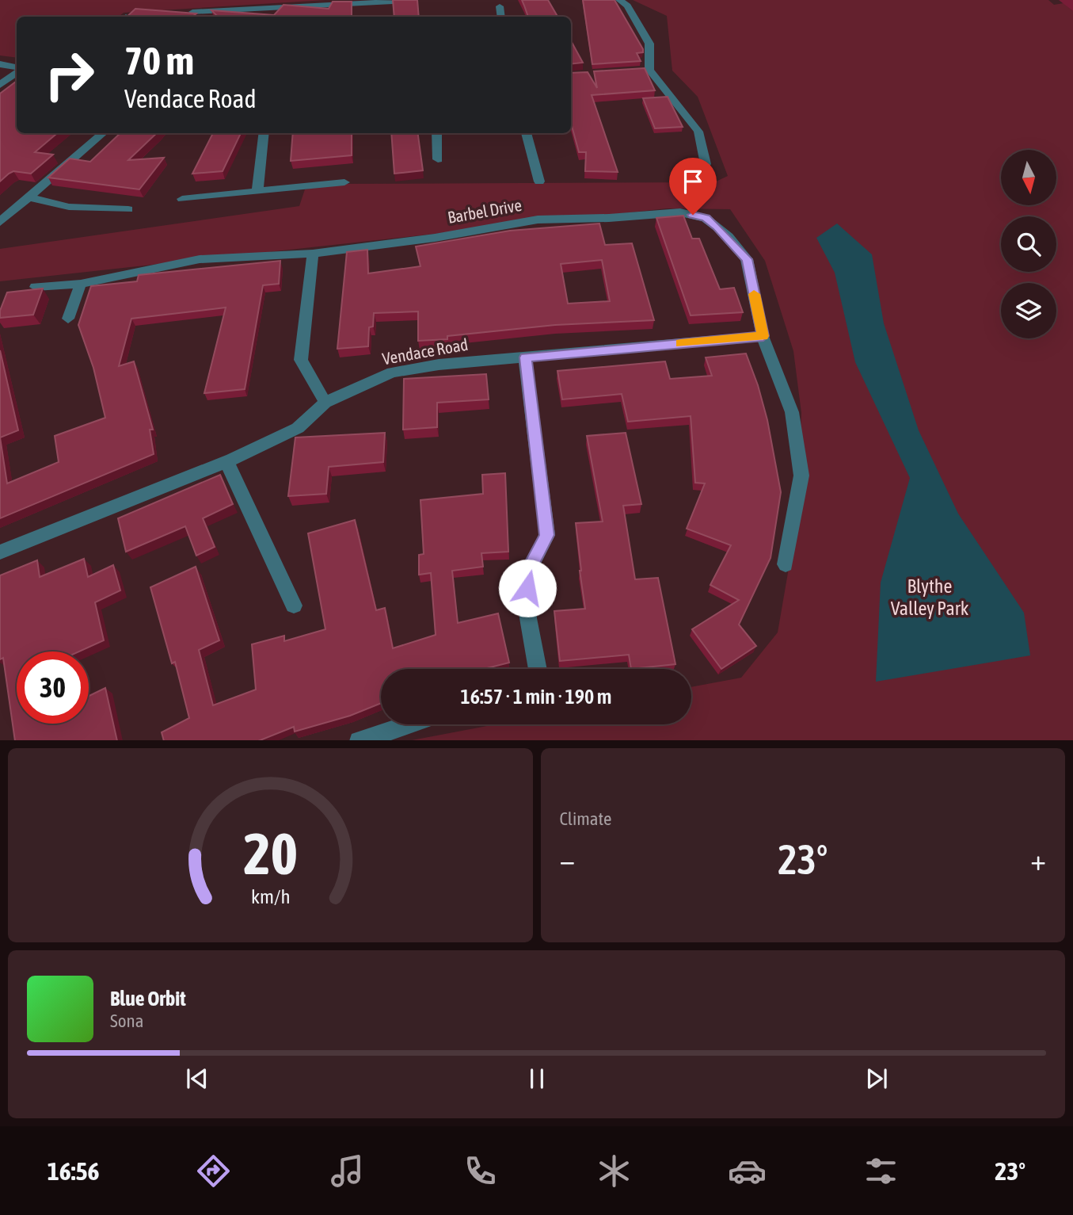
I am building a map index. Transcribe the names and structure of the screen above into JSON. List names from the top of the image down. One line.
{"streets":{"street":["Barbel Drive","Vendace Road"]},"crossings":[["Barbel Drive","Vendace Road"]],"parks":["Blythe Valley Park"],"north":"bottom","page":{"turn":["70 m","Vendace Road"],"limit":"30","trip":"16:57 · 1 min · 190 m","tile":"Climate","heat":["−","23°","+"],"song":["Blue Orbit","Sona"],"tabs":["16:56","23°"],"gauge":["20","km/h"]}}
